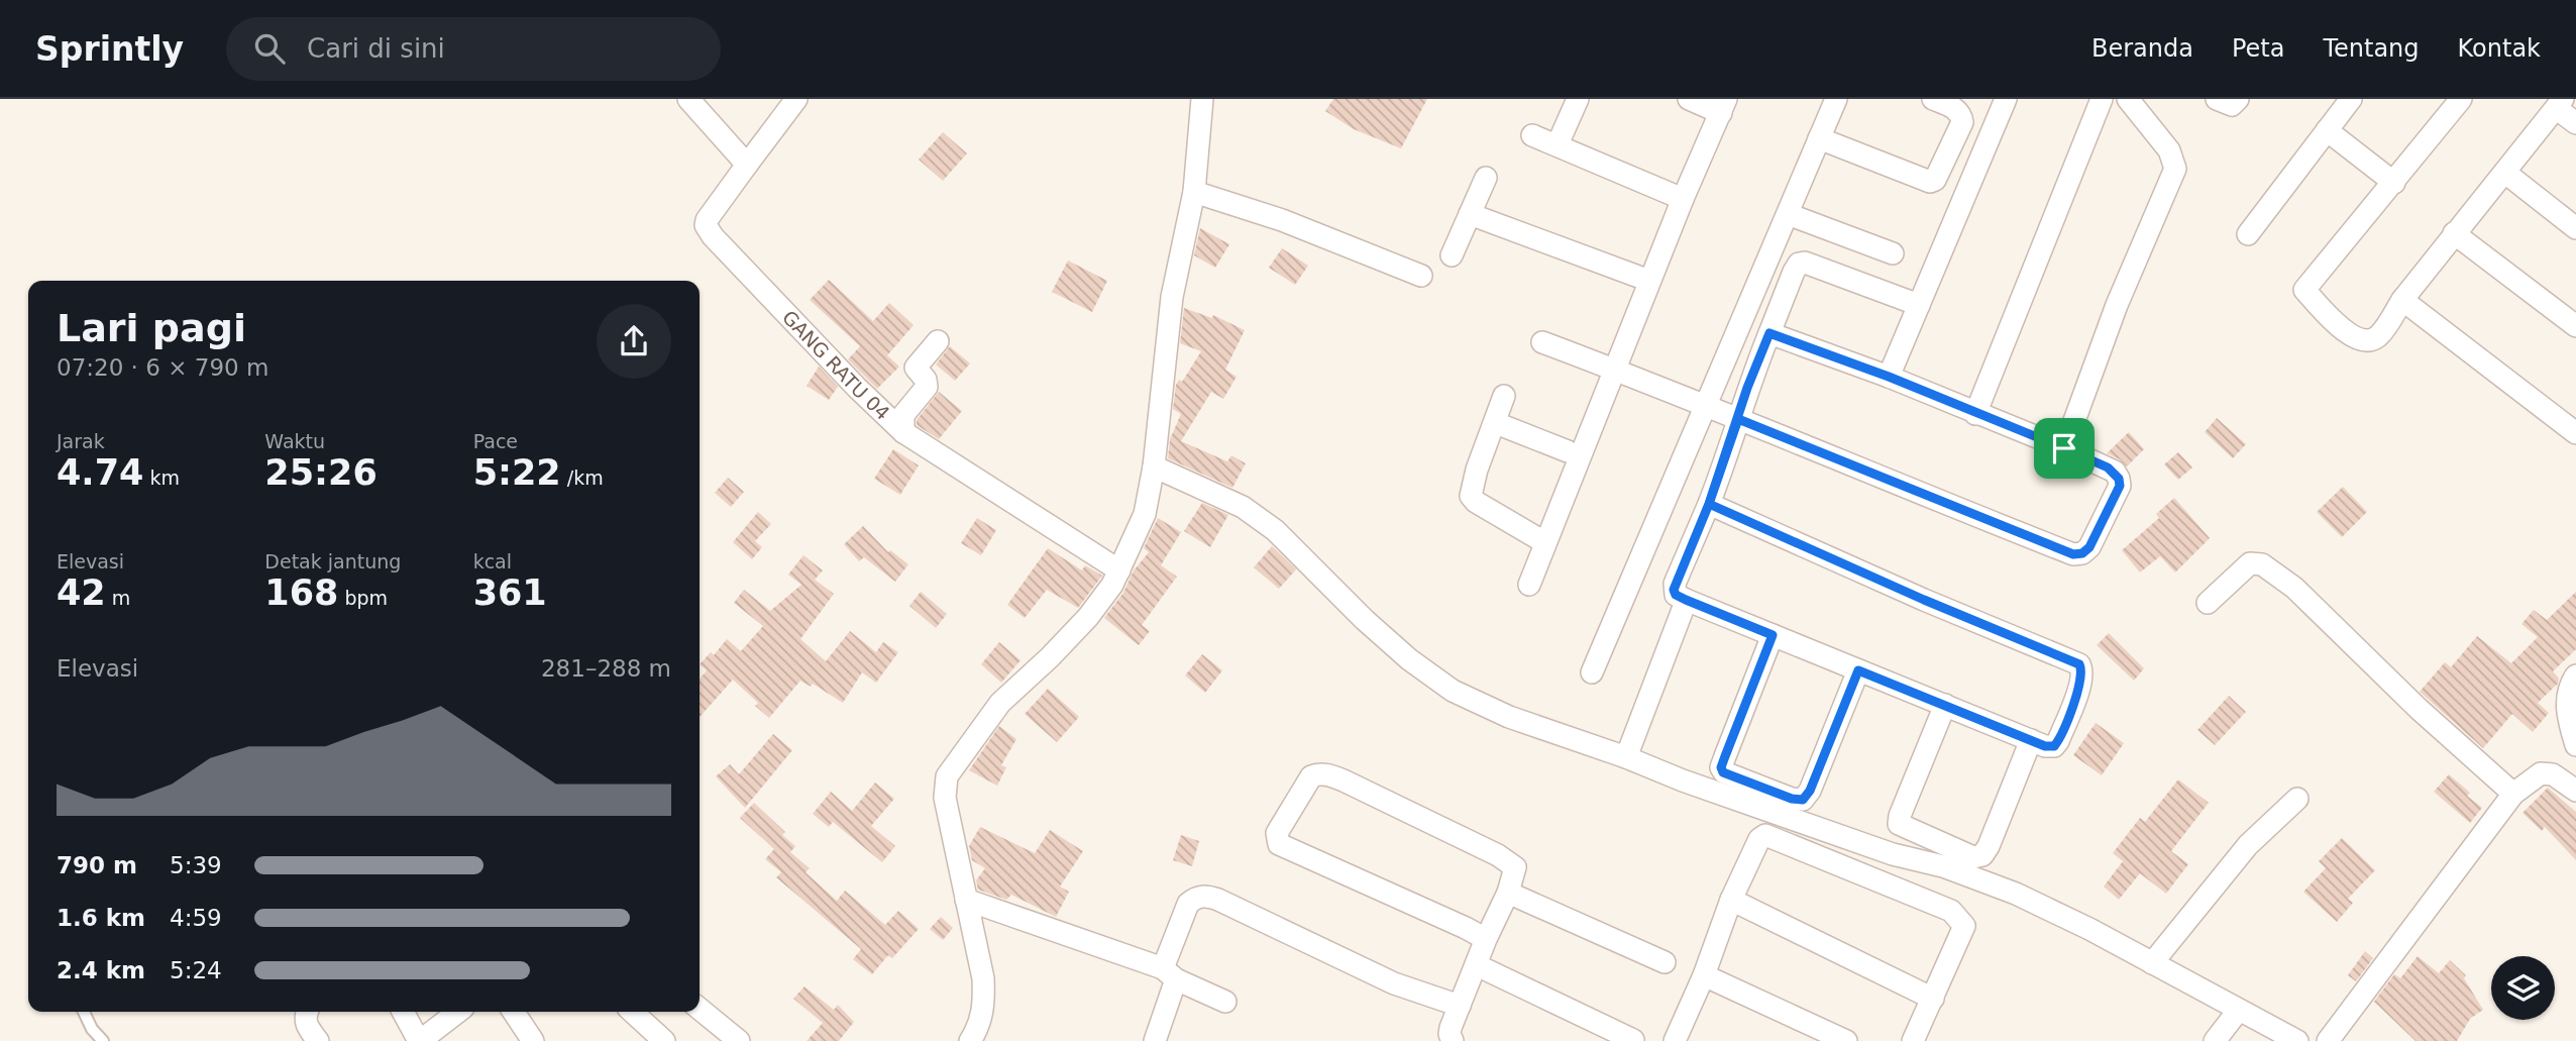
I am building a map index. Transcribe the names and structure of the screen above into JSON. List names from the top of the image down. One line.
{"streets":{"street":["GANG RATU 04"]},"page":{"header":"Sprintly","search":"Cari di sini","nav":["Beranda","Peta","Tentang","Kontak"],"heading":["Lari pagi","07:20 · 6 × 790 m"],"stats":[["Jarak","4.74 km"],["Waktu","25:26"],["Pace","5:22 /km"],["Elevasi","42 m"],["Detak jantung","168 bpm"],["kcal","361"]],"chart":["Elevasi","281–288 m"],"list":[{"name":"790 m","note":"5:39"},{"name":"1.6 km","note":"4:59"},{"name":"2.4 km","note":"5:24"}]}}
